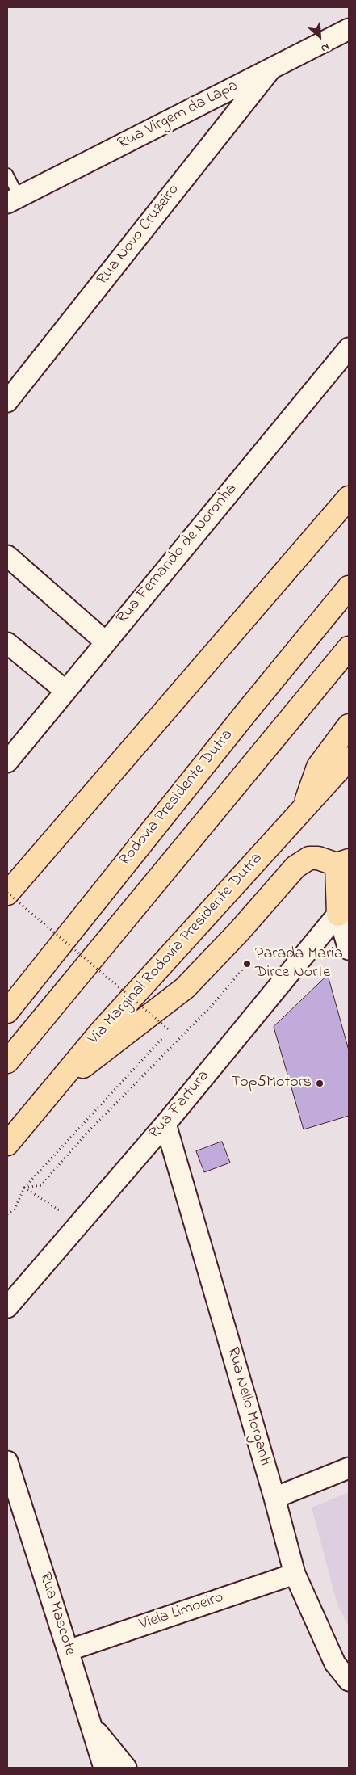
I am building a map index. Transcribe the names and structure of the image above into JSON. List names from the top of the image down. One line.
{"streets":{"highway":["Rodovia Presidente Dutra","Via Marginal Rodovia Presidente Dutra"],"street":["Rua Virgem da Lapa","Rua Novo Cruzeiro","Rua Fernando de Noronha","Rua Fartura","Rua Nello Morganti","Viela Limoeiro","Rua Mascote"]},"crossings":[["Rua Virgem da Lapa","Rua Novo Cruzeiro"],["Rua Fartura","Rua Nello Morganti"],["Rua Nello Morganti","Viela Limoeiro"],["Viela Limoeiro","Rua Mascote"]],"places":["Parada Maria Dirce Norte","Top5Motors"],"north":"bottom right"}
